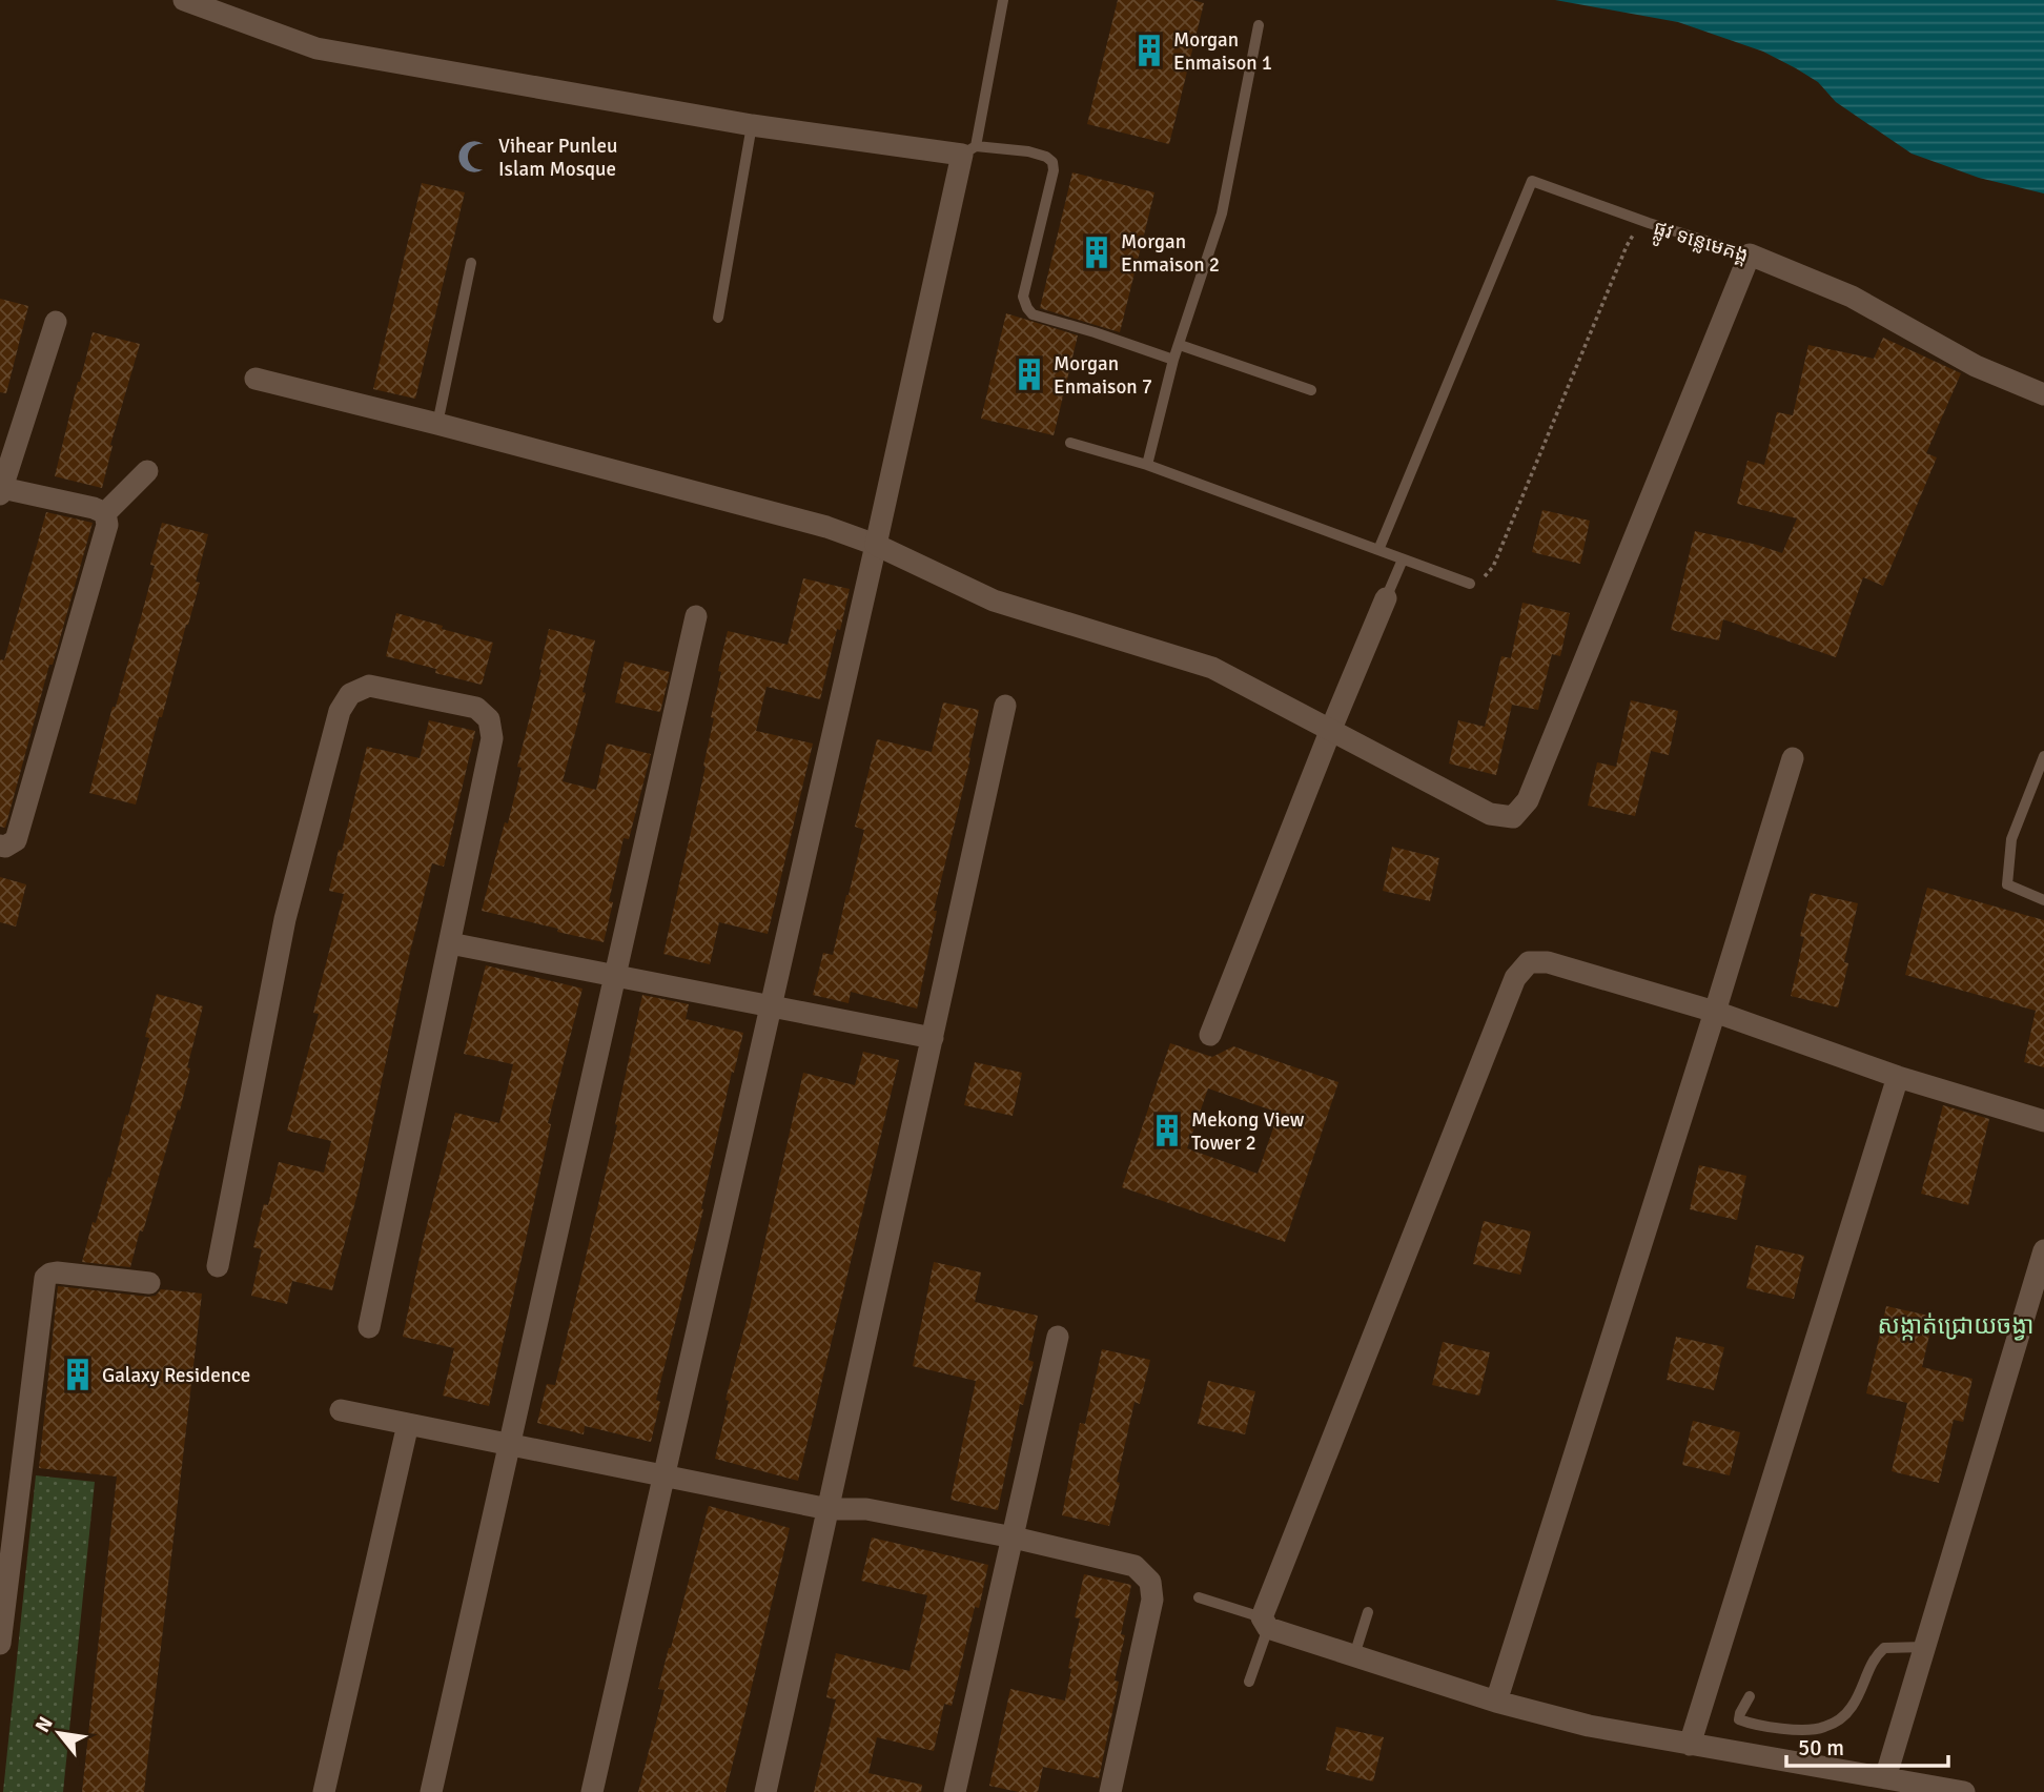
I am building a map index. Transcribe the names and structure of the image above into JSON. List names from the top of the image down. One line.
{"streets":{"street":["ផ្លូវ ទន្លេមេគង្គ"]},"districts":["សង្កាត់ជ្រោយចង្វា"],"places":{"building":["Morgan Enmaison 1","Morgan Enmaison 2","Morgan Enmaison 7","Mekong View Tower 2","Galaxy Residence"],"mosque":["Vihear Punleu Islam Mosque"]},"scale_bar":"50 m","north":"top left"}
